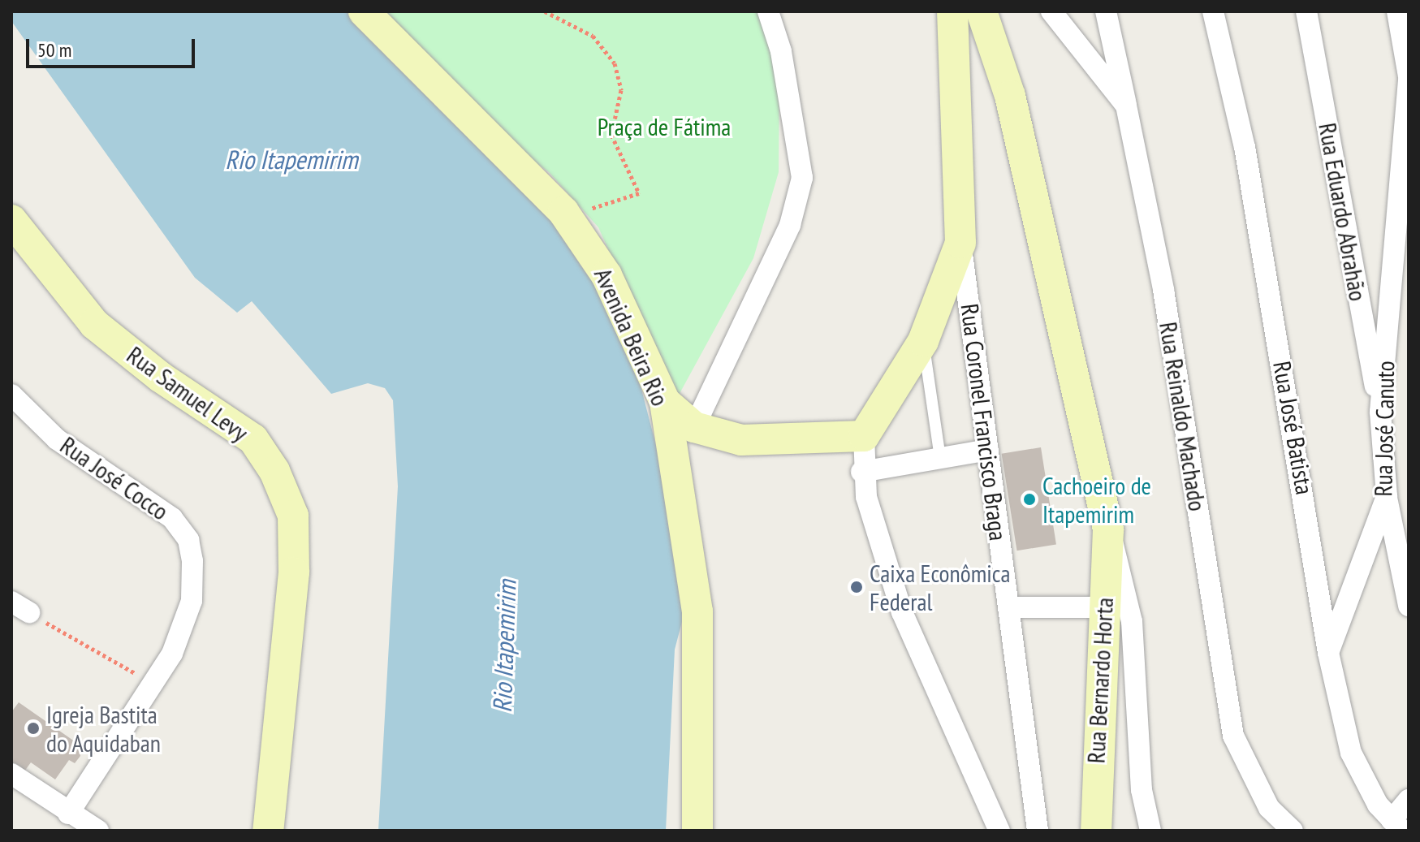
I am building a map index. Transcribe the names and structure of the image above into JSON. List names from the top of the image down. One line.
{"streets":{"main road":["Avenida Beira Rio","Rua Samuel Levy","Rua Coronel Francisco Braga","Rua Bernardo Horta"],"street":["Rua Eduardo Abrahão","Rua Reinaldo Machado","Rua José Batista","Rua José Canuto","Rua José Cocco"]},"crossings":[["Rua Eduardo Abrahão","Rua José Canuto"],["Rua José Batista","Rua José Canuto"]],"water":["Rio Itapemirim"],"parks":["Praça de Fátima"],"places":["Cachoeiro de Itapemirim","Caixa Econômica Federal","Igreja Bastita do Aquidaban"],"scale_bar":"50 m"}
